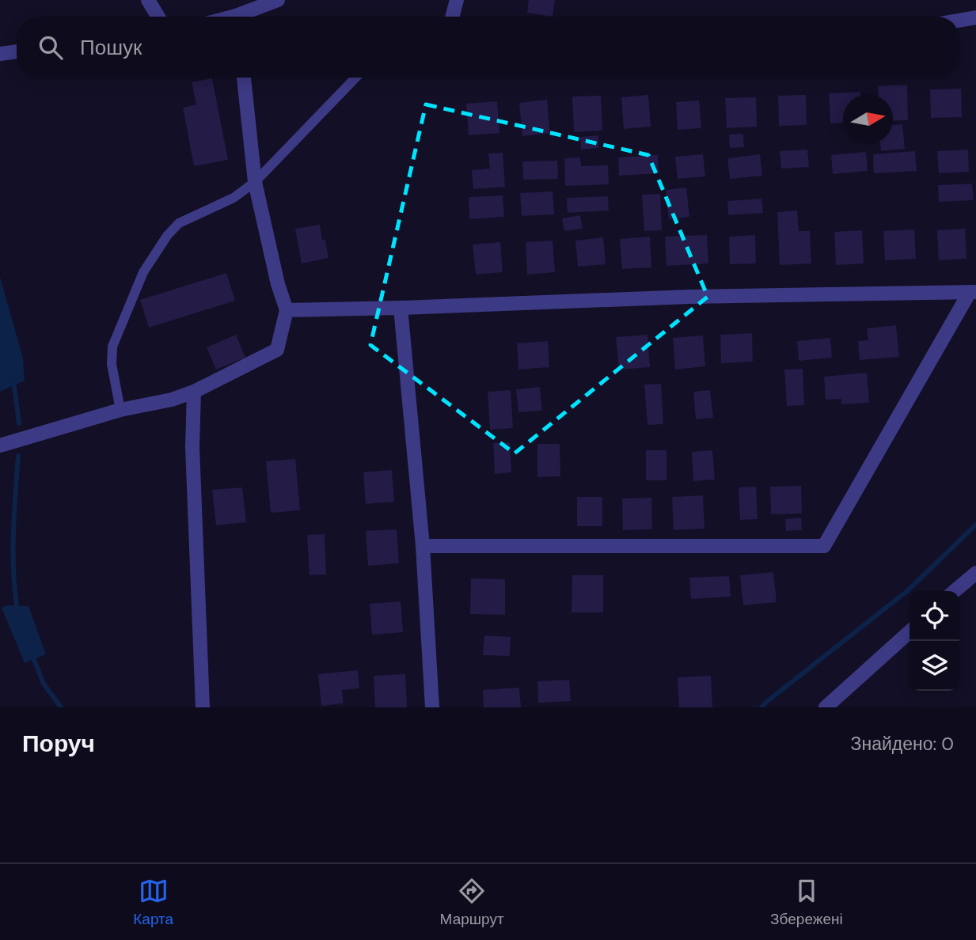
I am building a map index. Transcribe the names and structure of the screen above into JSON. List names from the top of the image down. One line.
{"north":"right","page":{"search":"Пошук","heading":["Поруч","Знайдено: 0"],"nav":["Карта","Маршрут","Збережені"]}}
